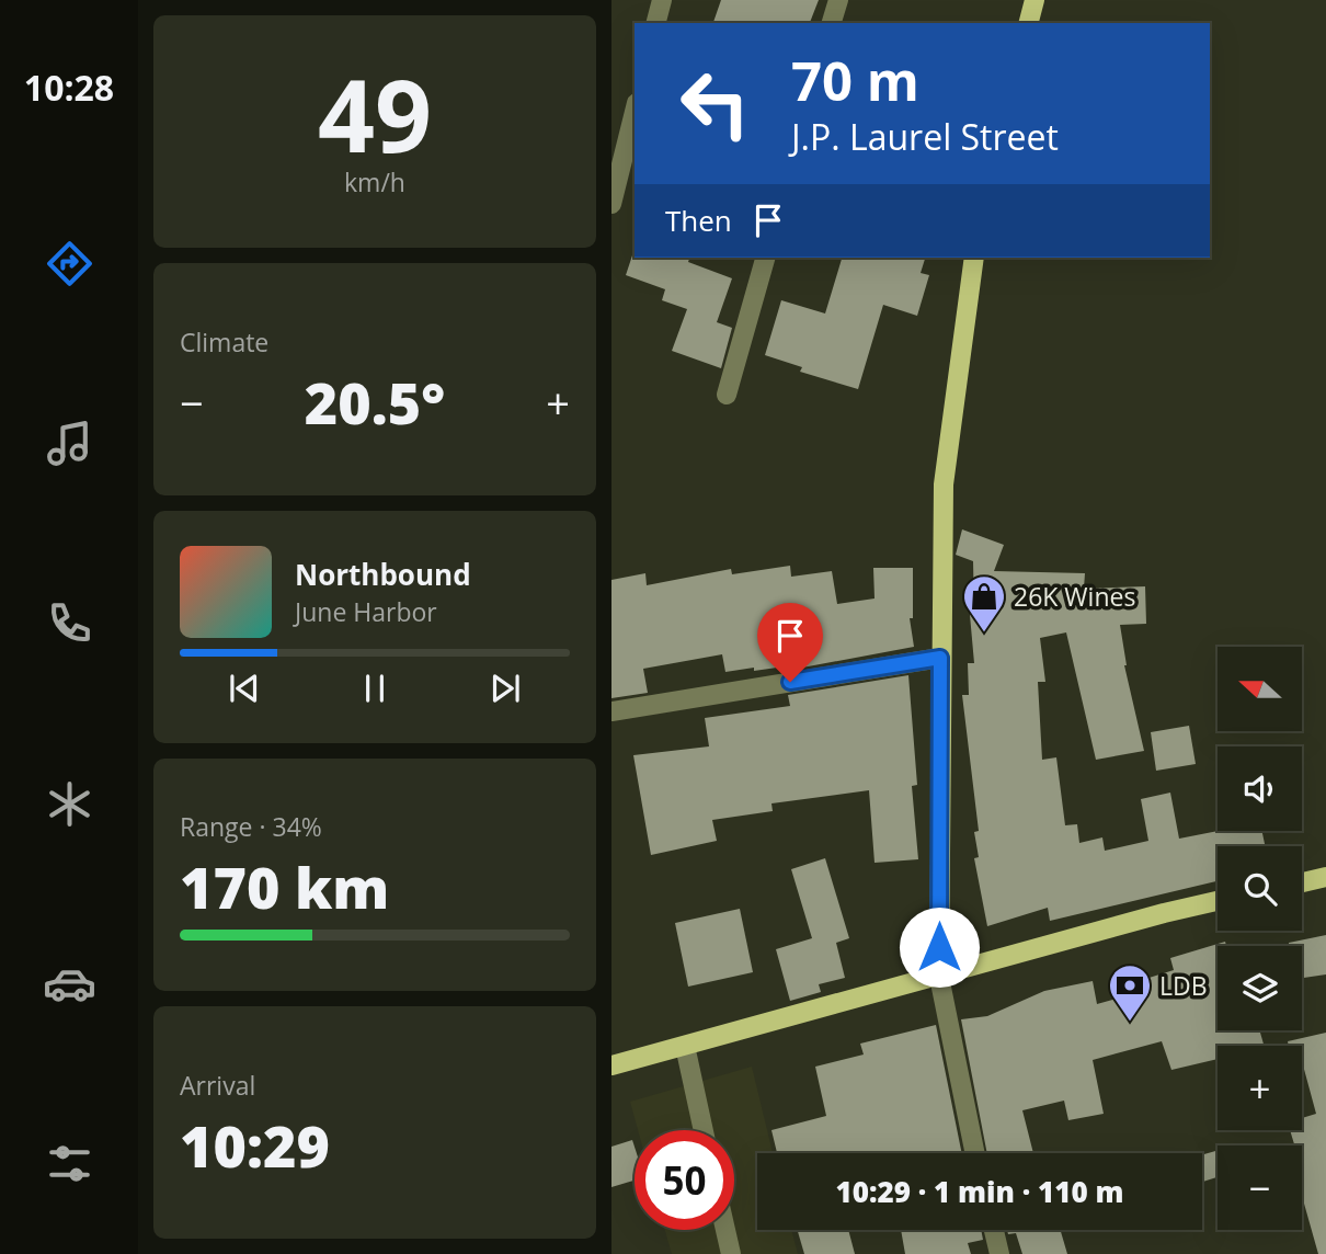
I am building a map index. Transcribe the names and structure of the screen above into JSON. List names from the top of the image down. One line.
{"places":{"shop":["26K Wines"],"bank":["LDB"]},"north":"left","page":{"tabs":"10:28","tile":[["49","km/h"],"Climate",["Range · 34%","170 km"],["Arrival","10:29"]],"turn":["70 m","J.P. Laurel Street"],"then":"Then","heat":["−","20.5°","+"],"song":["Northbound","June Harbor"],"map_buttons":["+","−"],"limit":"50","trip":"10:29 · 1 min · 110 m"}}
